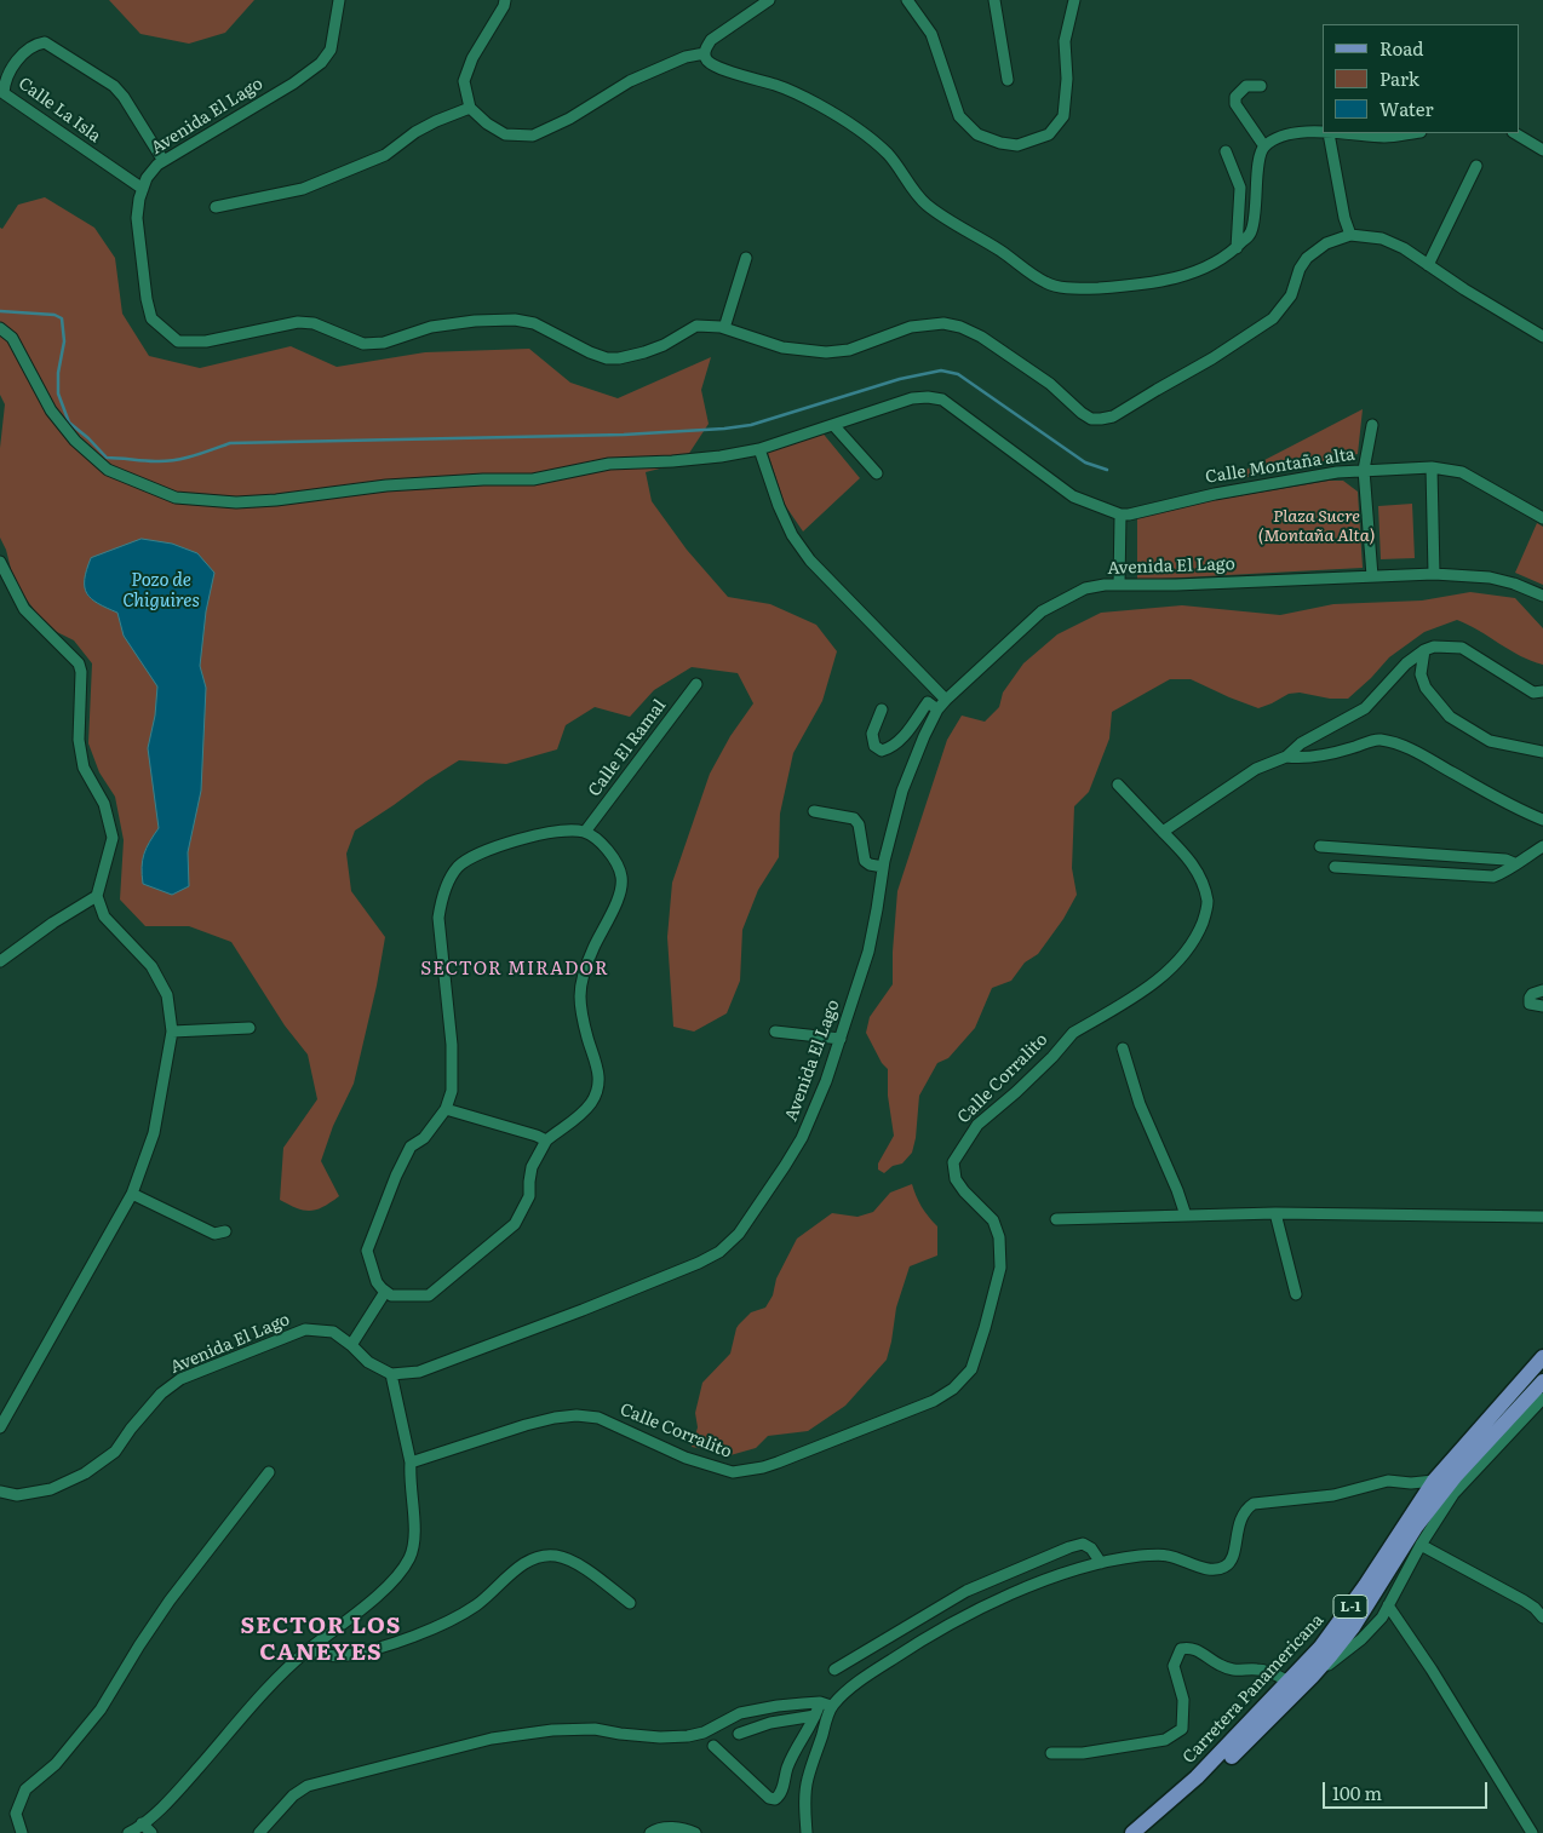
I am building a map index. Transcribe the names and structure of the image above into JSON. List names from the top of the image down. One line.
{"streets":{"main road":["L-1","Carretera Panamericana"],"street":["Calle La Isla","Avenida El Lago","Calle Montaña alta","Calle El Ramal","Calle Corralito"]},"crossings":[["Calle La Isla","Avenida El Lago"]],"districts":["SECTOR MIRADOR","SECTOR LOS CANEYES"],"water":["Pozo de Chiguires"],"parks":["Plaza Sucre (Montaña Alta)"],"legend":["Road","Park","Water"],"scale_bar":"100 m"}
